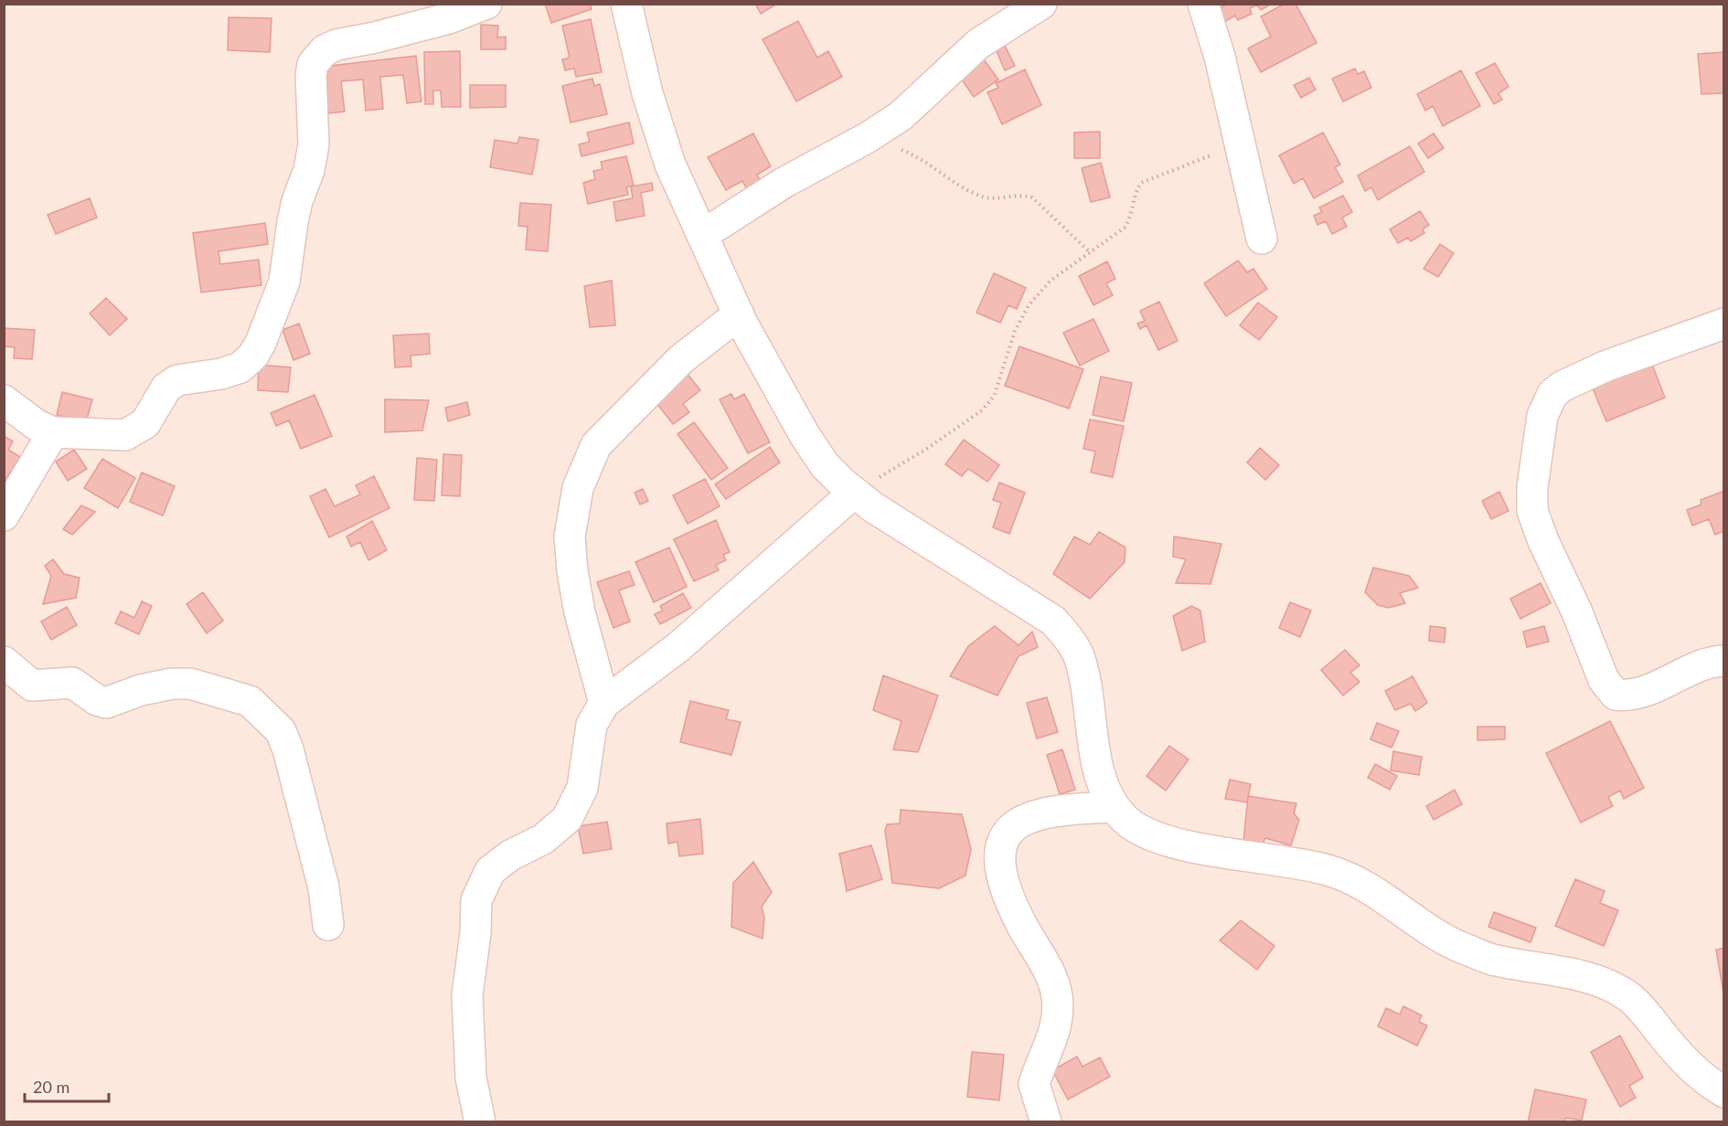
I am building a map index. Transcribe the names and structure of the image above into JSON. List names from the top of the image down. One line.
{"scale_bar":"20 m"}
